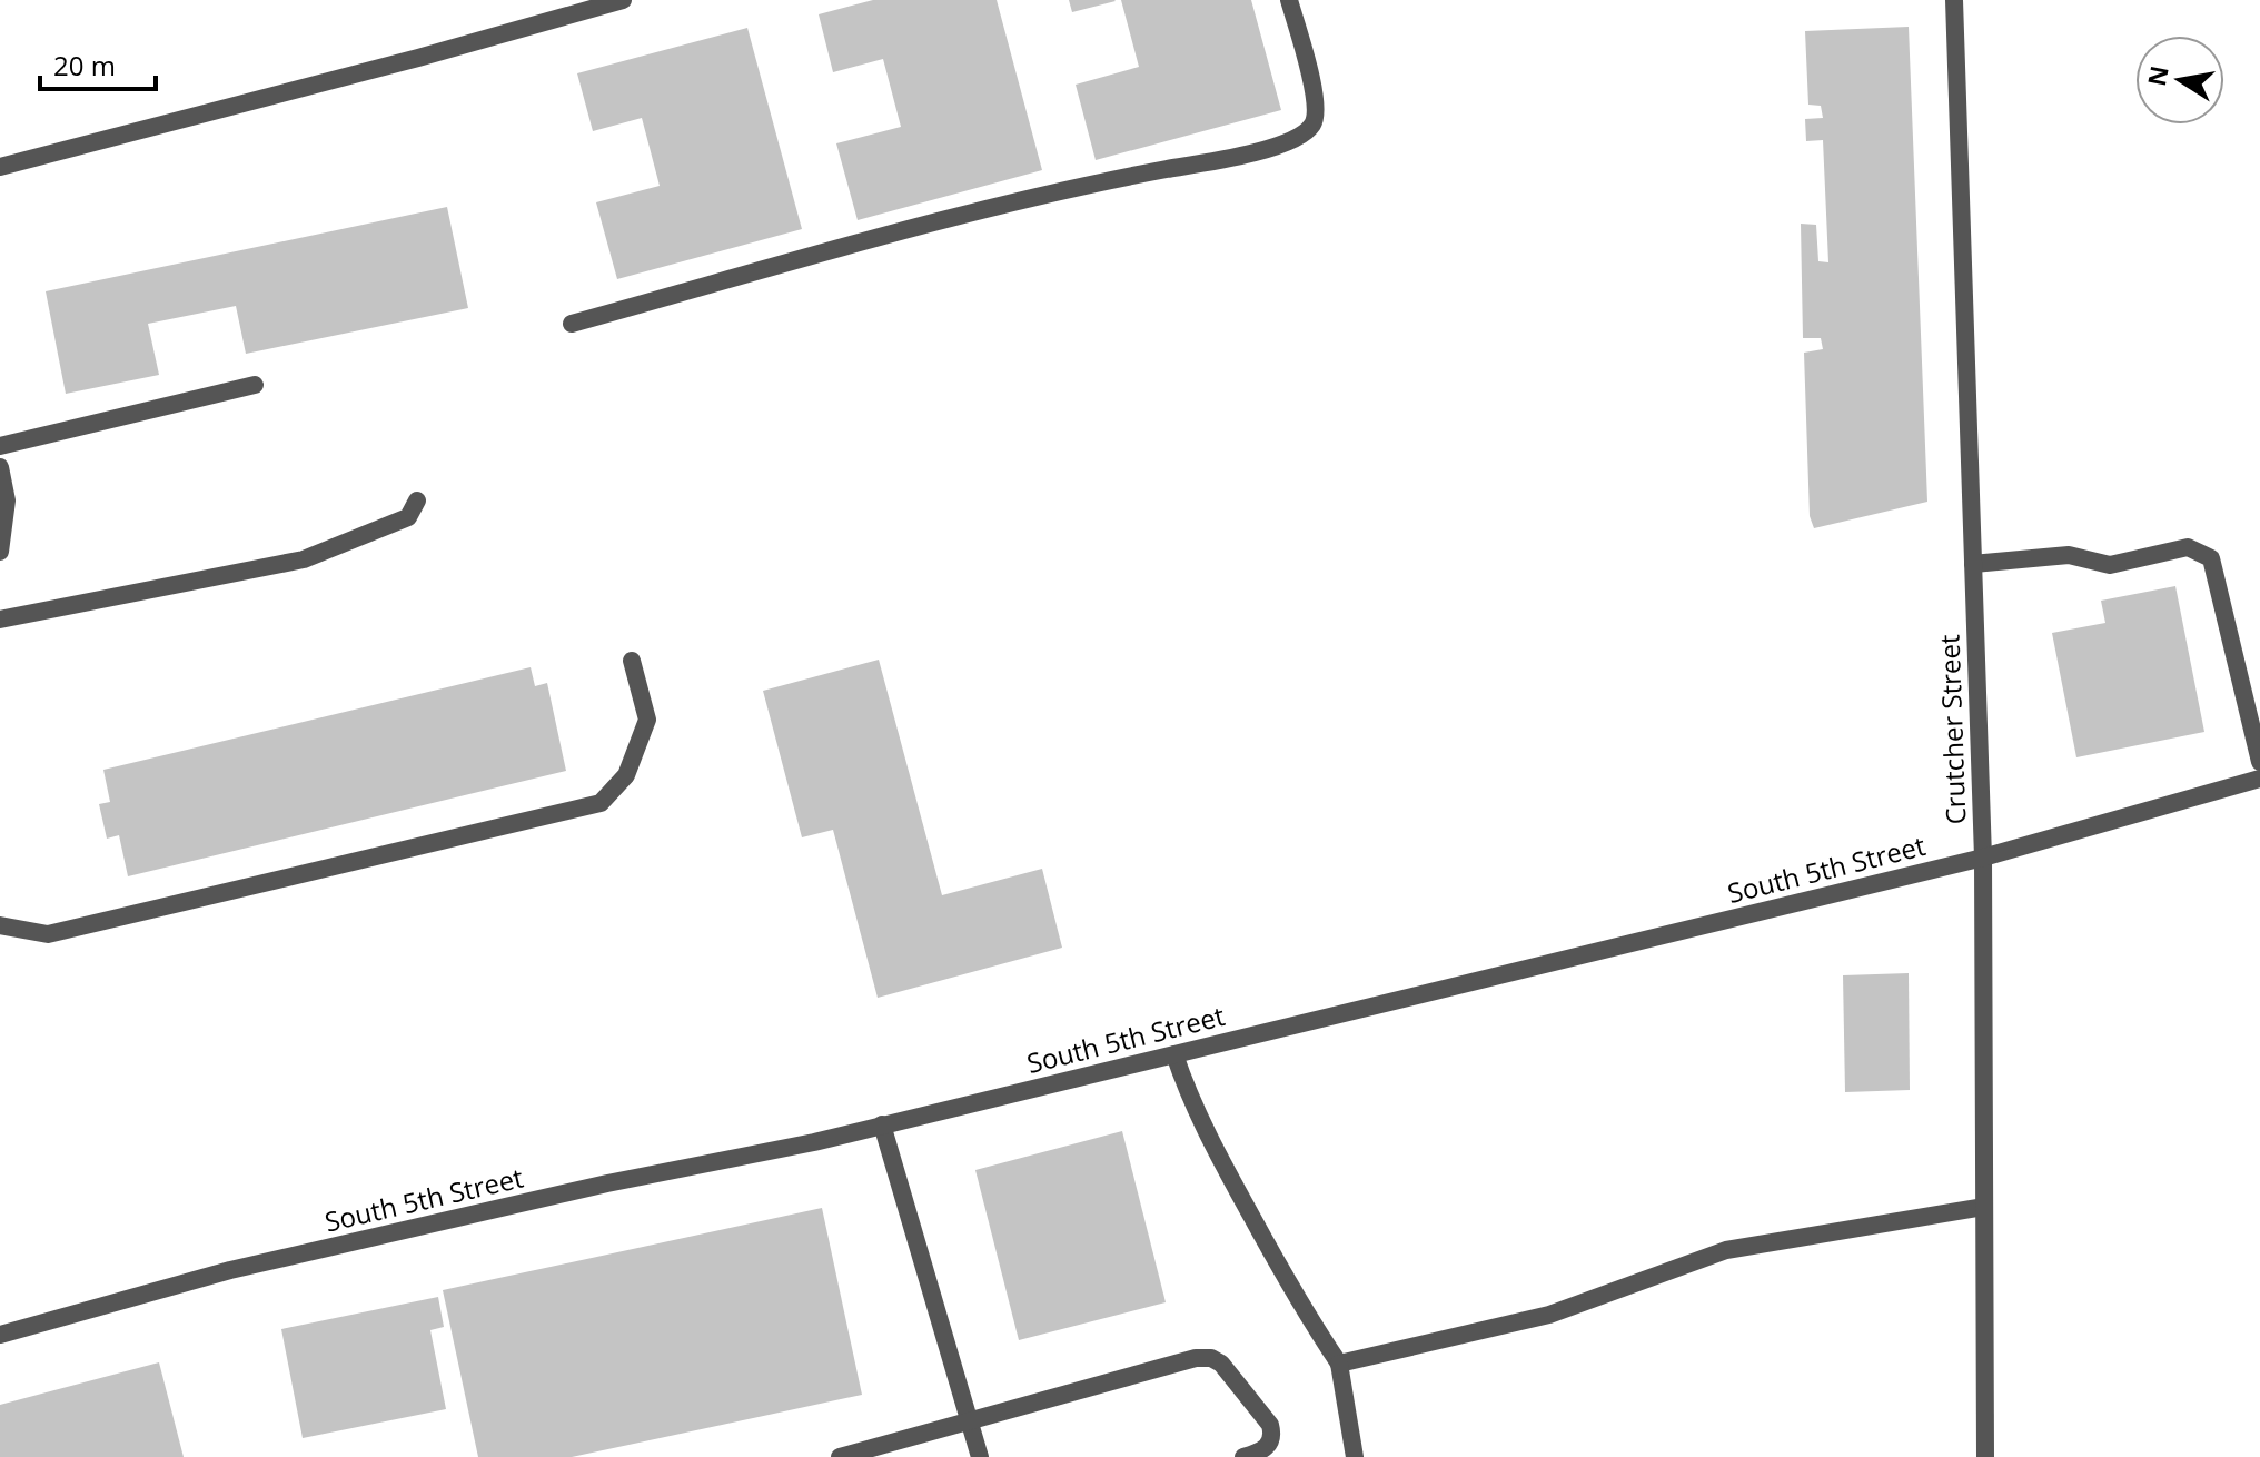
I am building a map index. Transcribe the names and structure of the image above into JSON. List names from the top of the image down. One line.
{"streets":{"street":["Crutcher Street","South 5th Street"]},"crossings":[["Crutcher Street","South 5th Street"]],"scale_bar":"20 m","north":"left"}
